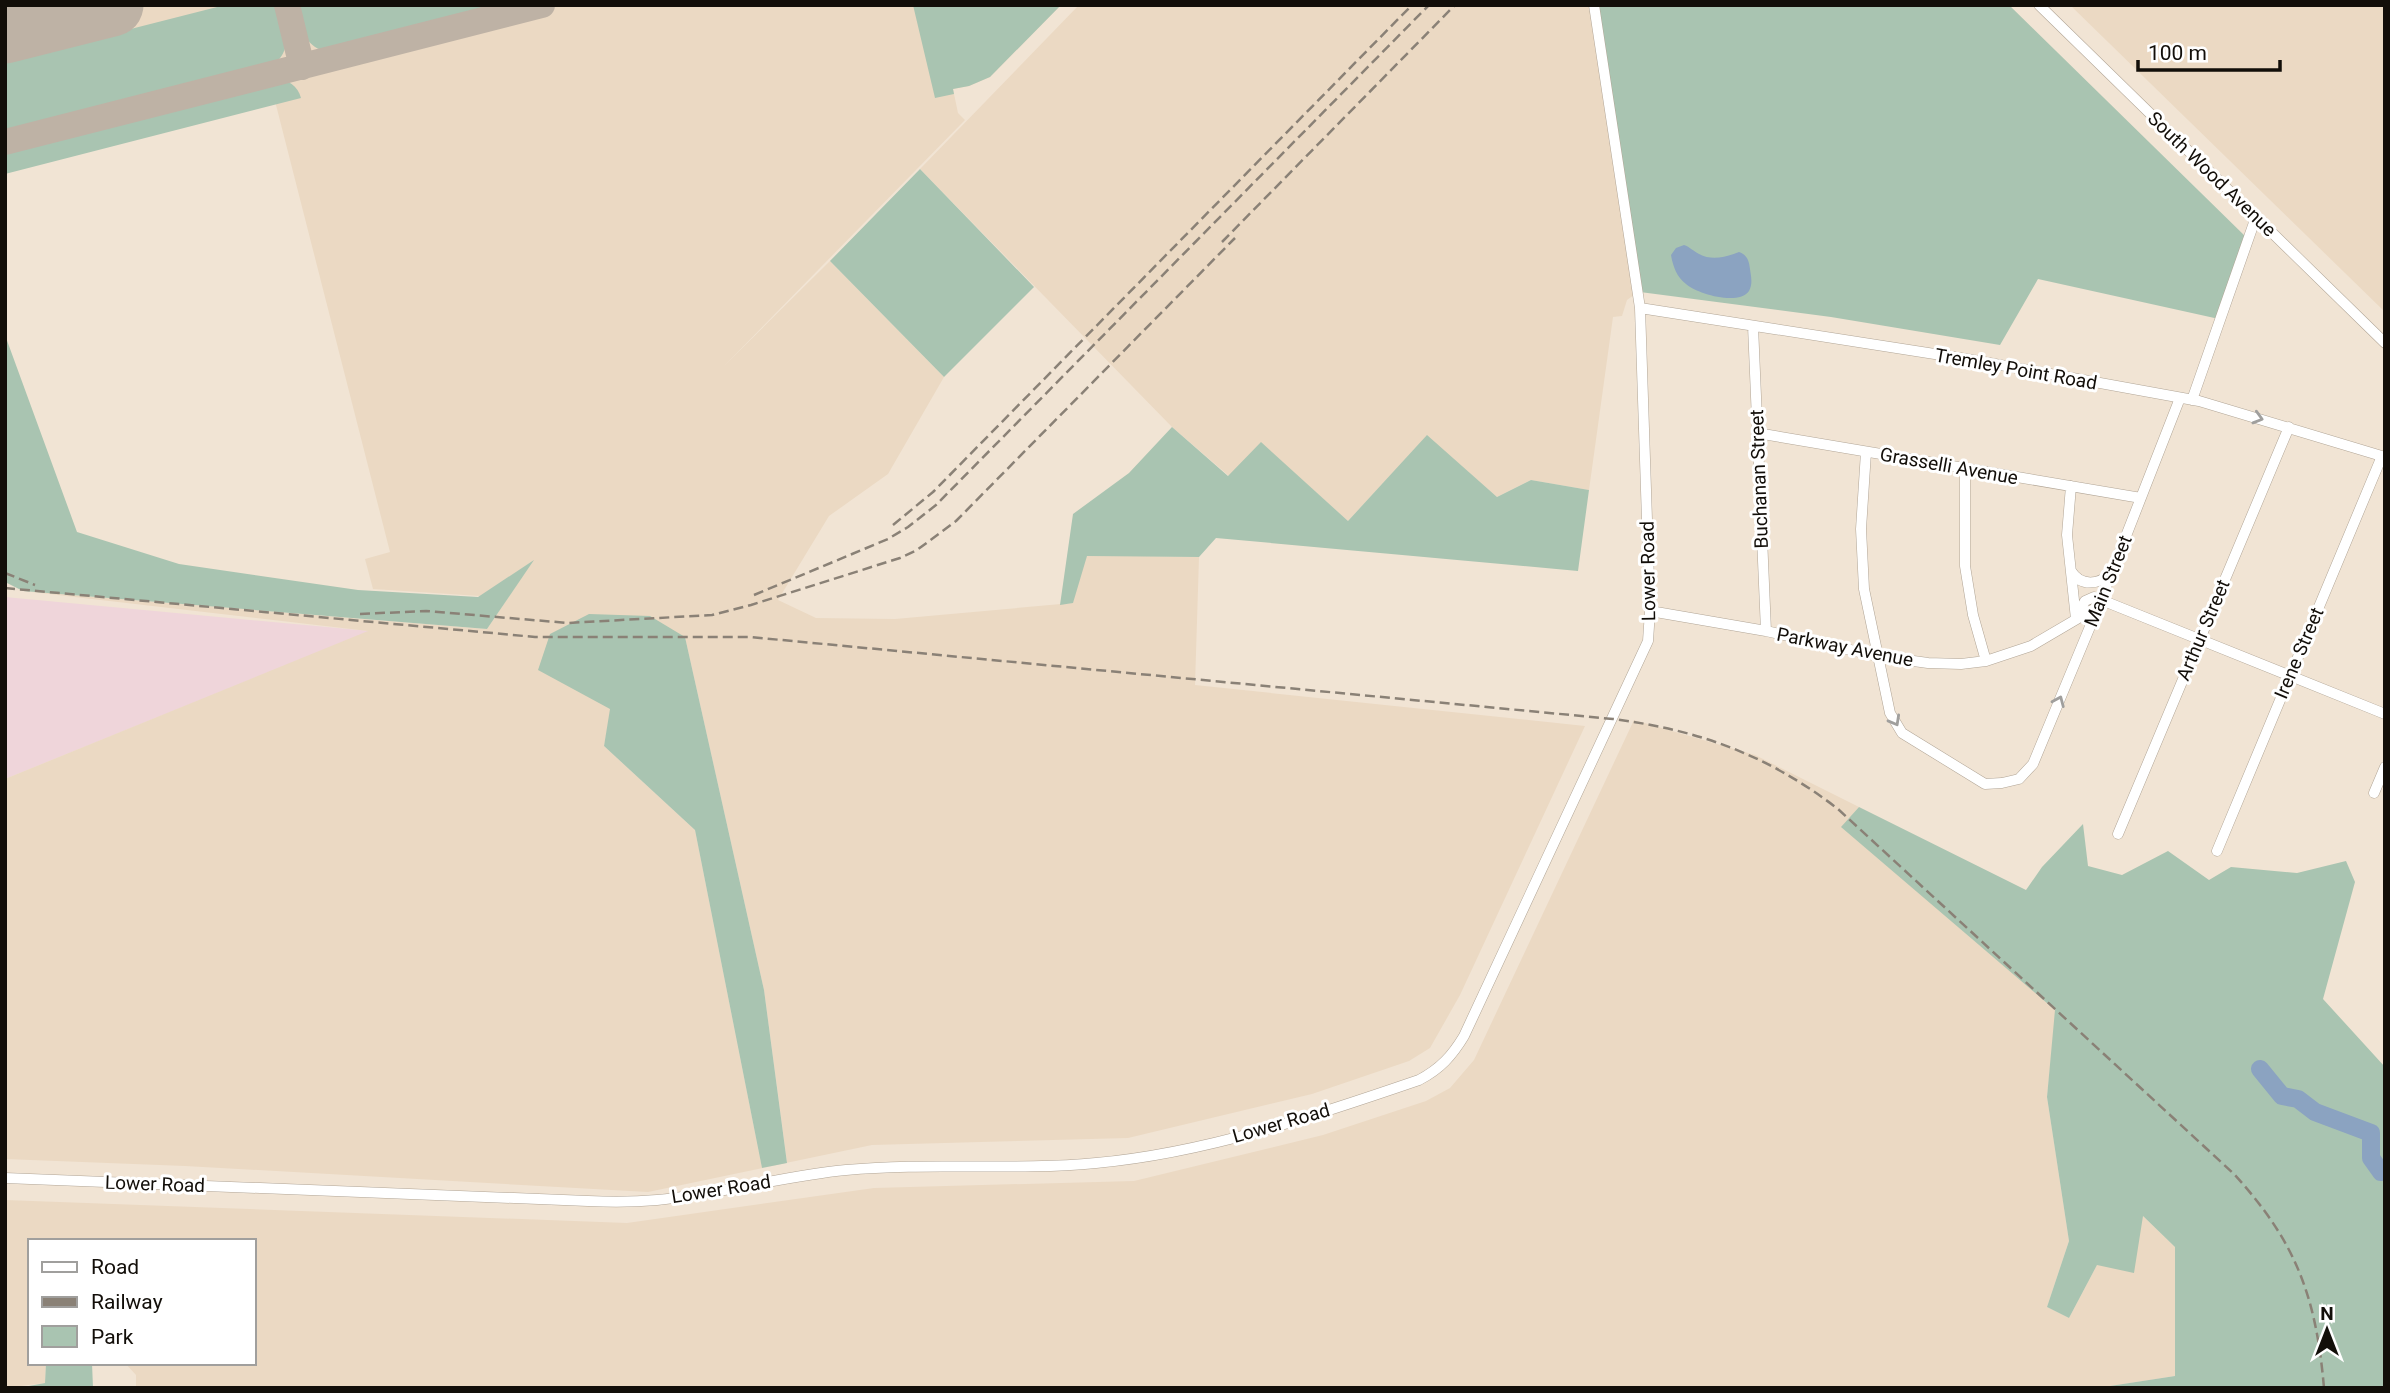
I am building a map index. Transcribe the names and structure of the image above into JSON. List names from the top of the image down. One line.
{"streets":{"street":["South Wood Avenue","Tremley Point Road","Grasselli Avenue","Buchanan Street","Lower Road","Main Street","Arthur Street","Parkway Avenue","Irene Street"]},"crossings":[["Tremley Point Road","Buchanan Street"],["Tremley Point Road","Lower Road"],["Tremley Point Road","Main Street"],["Tremley Point Road","Arthur Street"],["Tremley Point Road","Irene Street"],["Grasselli Avenue","Buchanan Street"],["Grasselli Avenue","Main Street"],["Buchanan Street","Parkway Avenue"],["Lower Road","Parkway Avenue"],["Main Street","Parkway Avenue"]],"legend":["Road","Railway","Park"],"scale_bar":"100 m","north":"top"}
